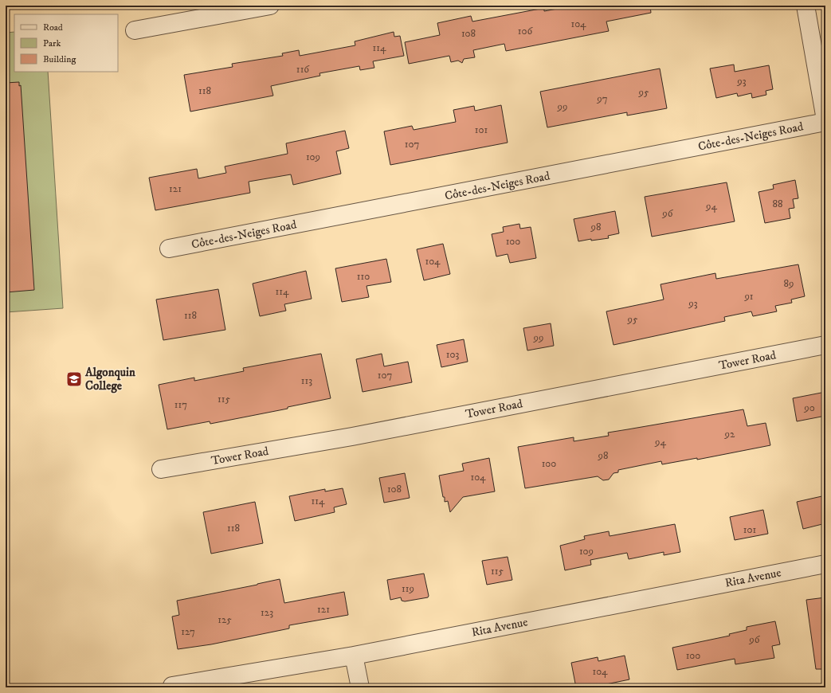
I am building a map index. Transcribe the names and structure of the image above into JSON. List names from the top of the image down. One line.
{"streets":{"street":["Côte-des-Neiges Road","Tower Road","Rita Avenue"]},"places":{"school or university":["Algonquin College"]},"house_numbers":["104","106","108","114","116","93","118","95","97","99","101","107","109","121","88","94","96","98","100","104","110","89","114","91","93","118","95","99","103","107","113","115","117","90","92","94","98","100","104","108","114","118","101","109","115","119","121","123","125","127","96","100","104"],"legend":["Road","Park","Building"]}
